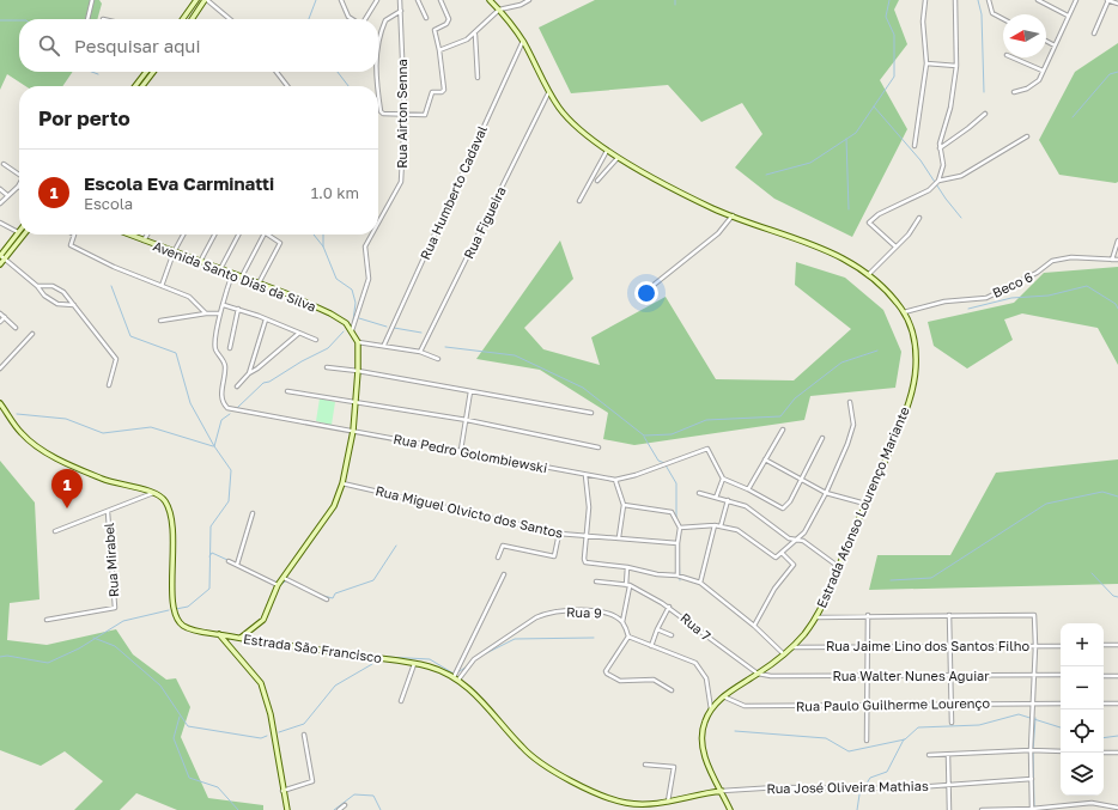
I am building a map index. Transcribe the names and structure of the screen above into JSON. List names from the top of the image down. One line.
{"streets":{"main road":["Avenida Santo Dias da Silva","Estrada Afonso Lourenço Mariante","Estrada São Francisco"],"street":["Rua Airton Senna","Rua Humberto Cadaval","Rua Figueira","Beco 6","Rua Pedro Golombiewski","Rua Miguel Olvicto dos Santos","Rua Mirabel","Rua 9","Rua 7","Rua Jaime Lino dos Santos Filho","Rua Walter Nunes Aguiar","Rua Paulo Guilherme Lourenço","Rua José Oliveira Mathias"]},"crossings":[["Rua Airton Senna","Avenida Santo Dias da Silva"],["Rua Humberto Cadaval","Estrada Afonso Lourenço Mariante"],["Rua Figueira","Estrada Afonso Lourenço Mariante"],["Avenida Santo Dias da Silva","Rua Pedro Golombiewski"],["Avenida Santo Dias da Silva","Rua Miguel Olvicto dos Santos"],["Avenida Santo Dias da Silva","Estrada São Francisco"],["Beco 6","Estrada Afonso Lourenço Mariante"],["Estrada Afonso Lourenço Mariante","Rua 7"],["Estrada Afonso Lourenço Mariante","Rua Jaime Lino dos Santos Filho"],["Estrada Afonso Lourenço Mariante","Estrada São Francisco"],["Estrada Afonso Lourenço Mariante","Rua Walter Nunes Aguiar"],["Estrada Afonso Lourenço Mariante","Rua Paulo Guilherme Lourenço"],["Estrada Afonso Lourenço Mariante","Rua José Oliveira Mathias"],["Rua 9","Estrada São Francisco"],["Rua 7","Rua Walter Nunes Aguiar"],["Estrada São Francisco","Rua José Oliveira Mathias"]],"north":"left","page":{"search":"Pesquisar aqui","heading":"Por perto","list":[{"mark":"1","name":"Escola Eva Carminatti","note":"Escola","value":"1.0 km"}],"pins":"1","map_buttons":["+","−"]}}
